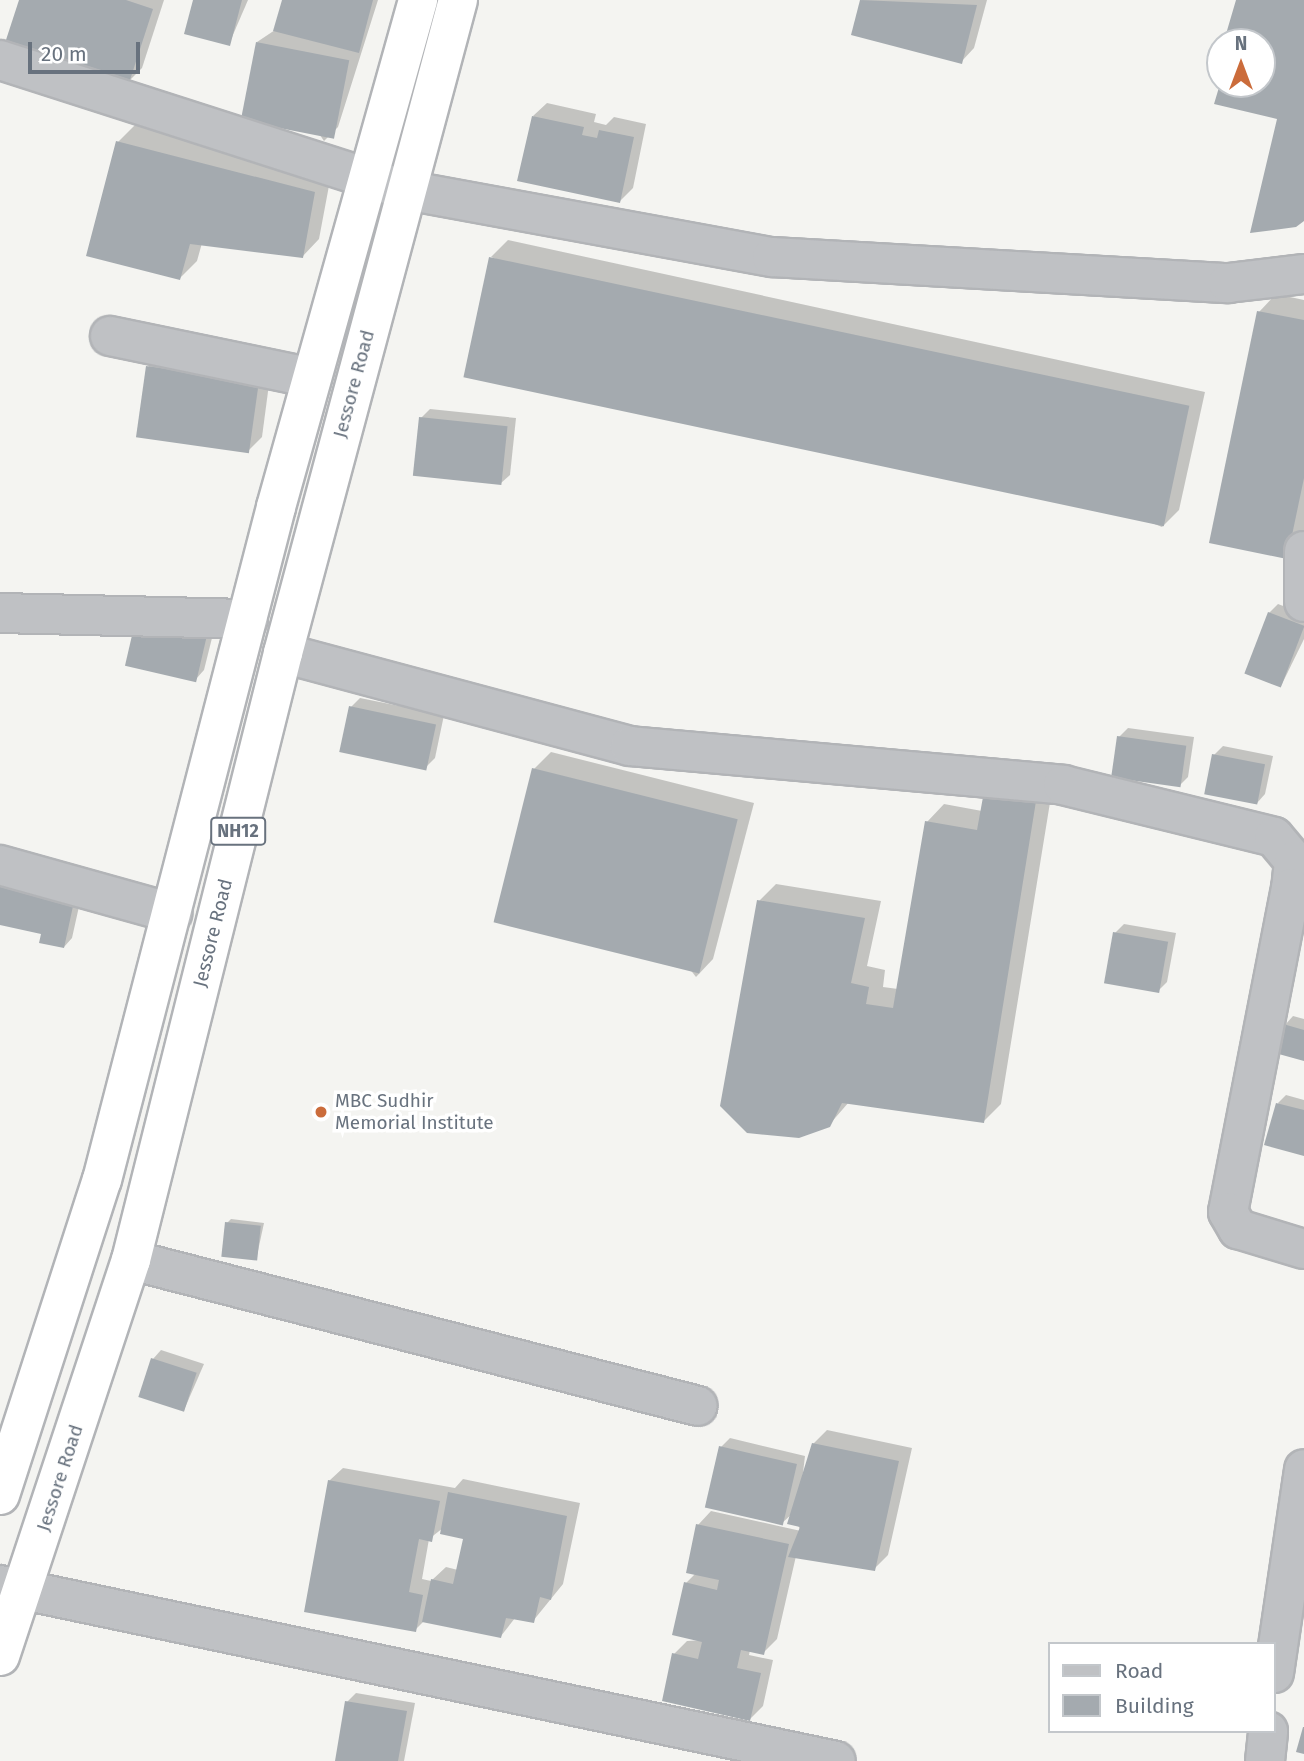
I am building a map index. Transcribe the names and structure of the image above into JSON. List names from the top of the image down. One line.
{"streets":{"highway":["Jessore Road","NH12"]},"places":["MBC Sudhir Memorial Institute"],"legend":["Road","Building"],"scale_bar":"20 m","north":"top"}
